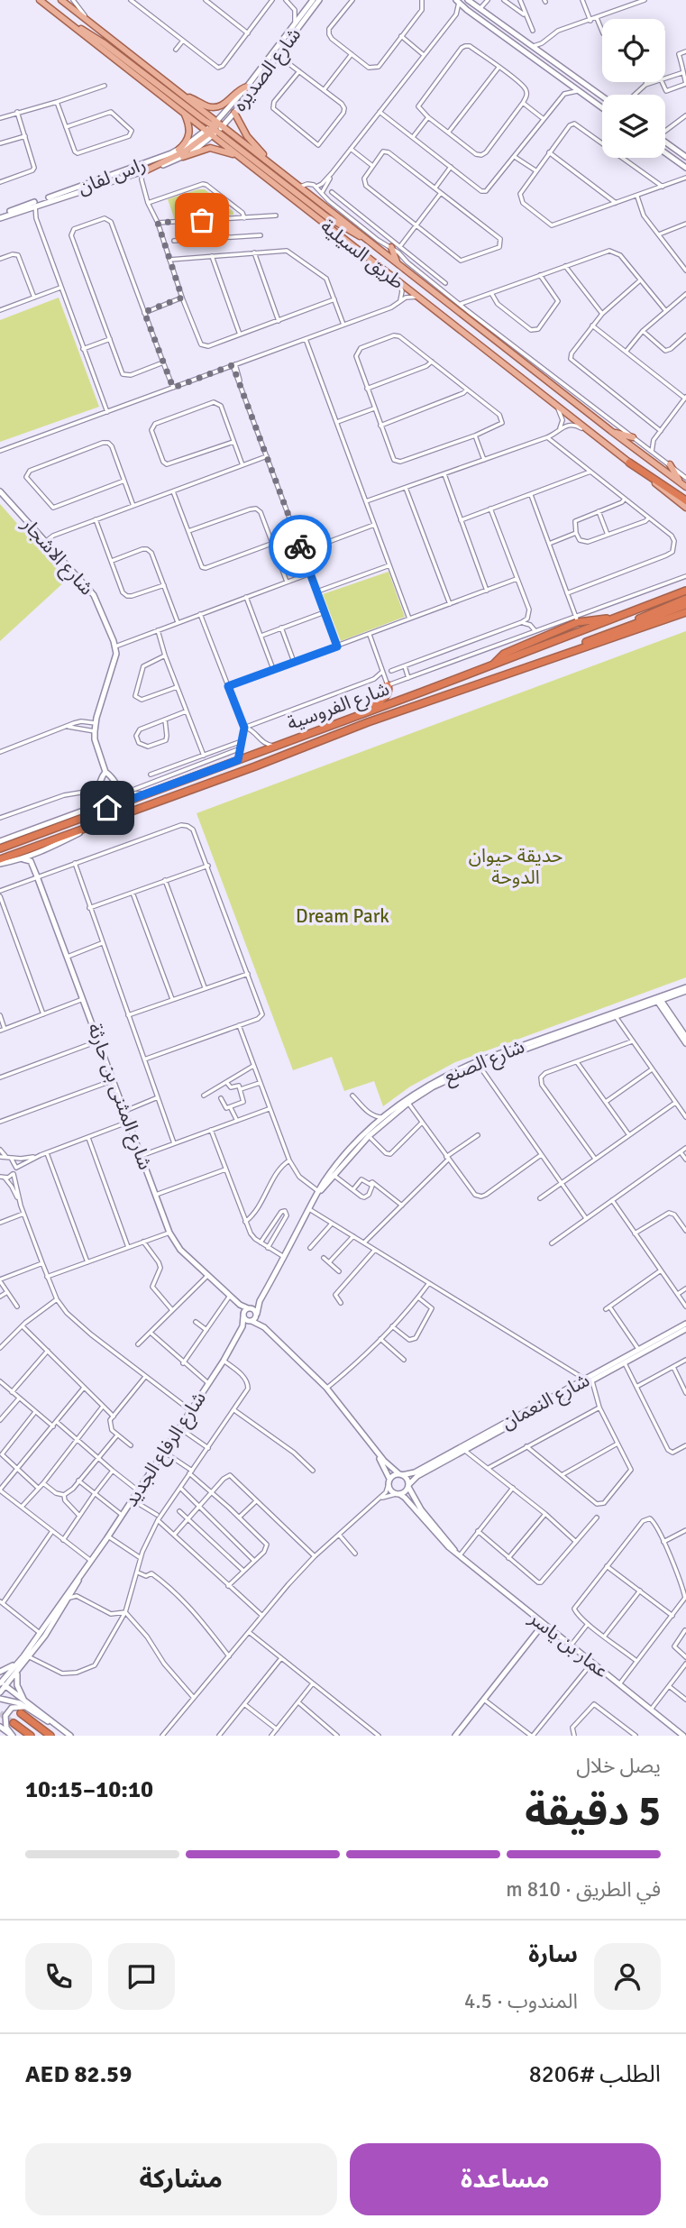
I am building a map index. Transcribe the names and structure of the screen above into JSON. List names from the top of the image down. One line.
{"streets":{"highway":["شارع الفروسية"],"main road":["طريق السيلية"],"street":["شارع الصديره","راس لفان","شارع الاشجار","شارع الصنع","شارع المثنى بن حارثة","شارع النعمان","شارع الرفاع الجديد","عمار بن ياسر"]},"crossings":[["شارع الصديره","راس لفان"],["شارع الصديره","طريق السيلية"],["راس لفان","طريق السيلية"],["شارع الصنع","شارع المثنى بن حارثة"],["شارع الصنع","شارع الرفاع الجديد"],["شارع المثنى بن حارثة","شارع الرفاع الجديد"],["شارع النعمان","عمار بن ياسر"]],"parks":["حديقة حيوان الدوحة","Dream Park"],"page":{"heading":["5 دقيقة","يصل خلال","10:10–10:15"],"panel":["سارة","المندوب · 4.5","الطلب #8206","AED 82.59"],"bar":"في الطريق · 810 m","buttons":["مساعدة","مشاركة"]}}
